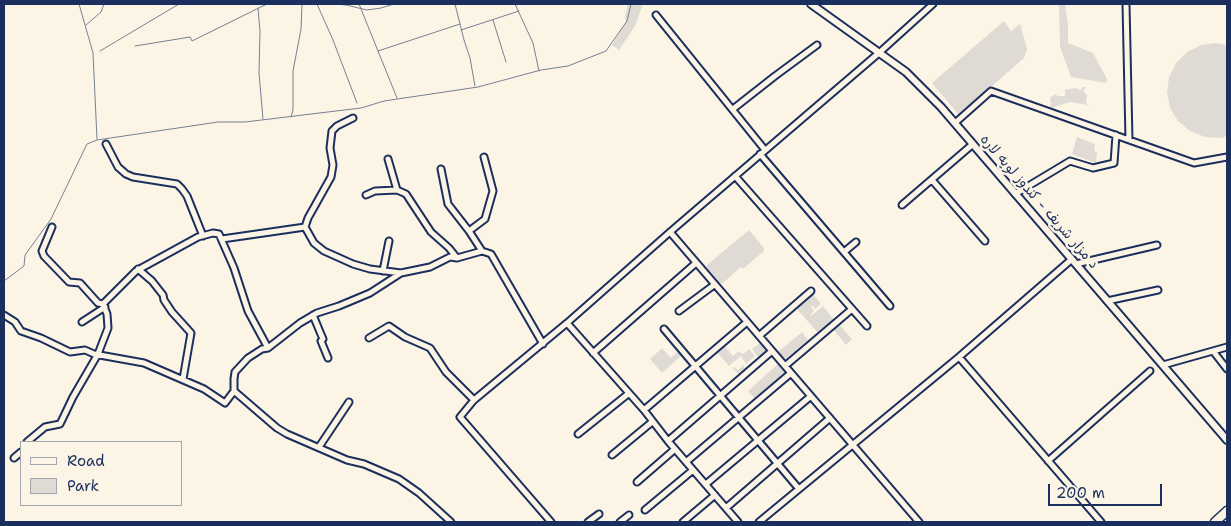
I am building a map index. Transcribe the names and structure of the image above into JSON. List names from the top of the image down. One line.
{"streets":{"main road":["د مزار شریف - کندوز لویه لاره"]},"legend":["Road","Park"],"scale_bar":"200 m"}
